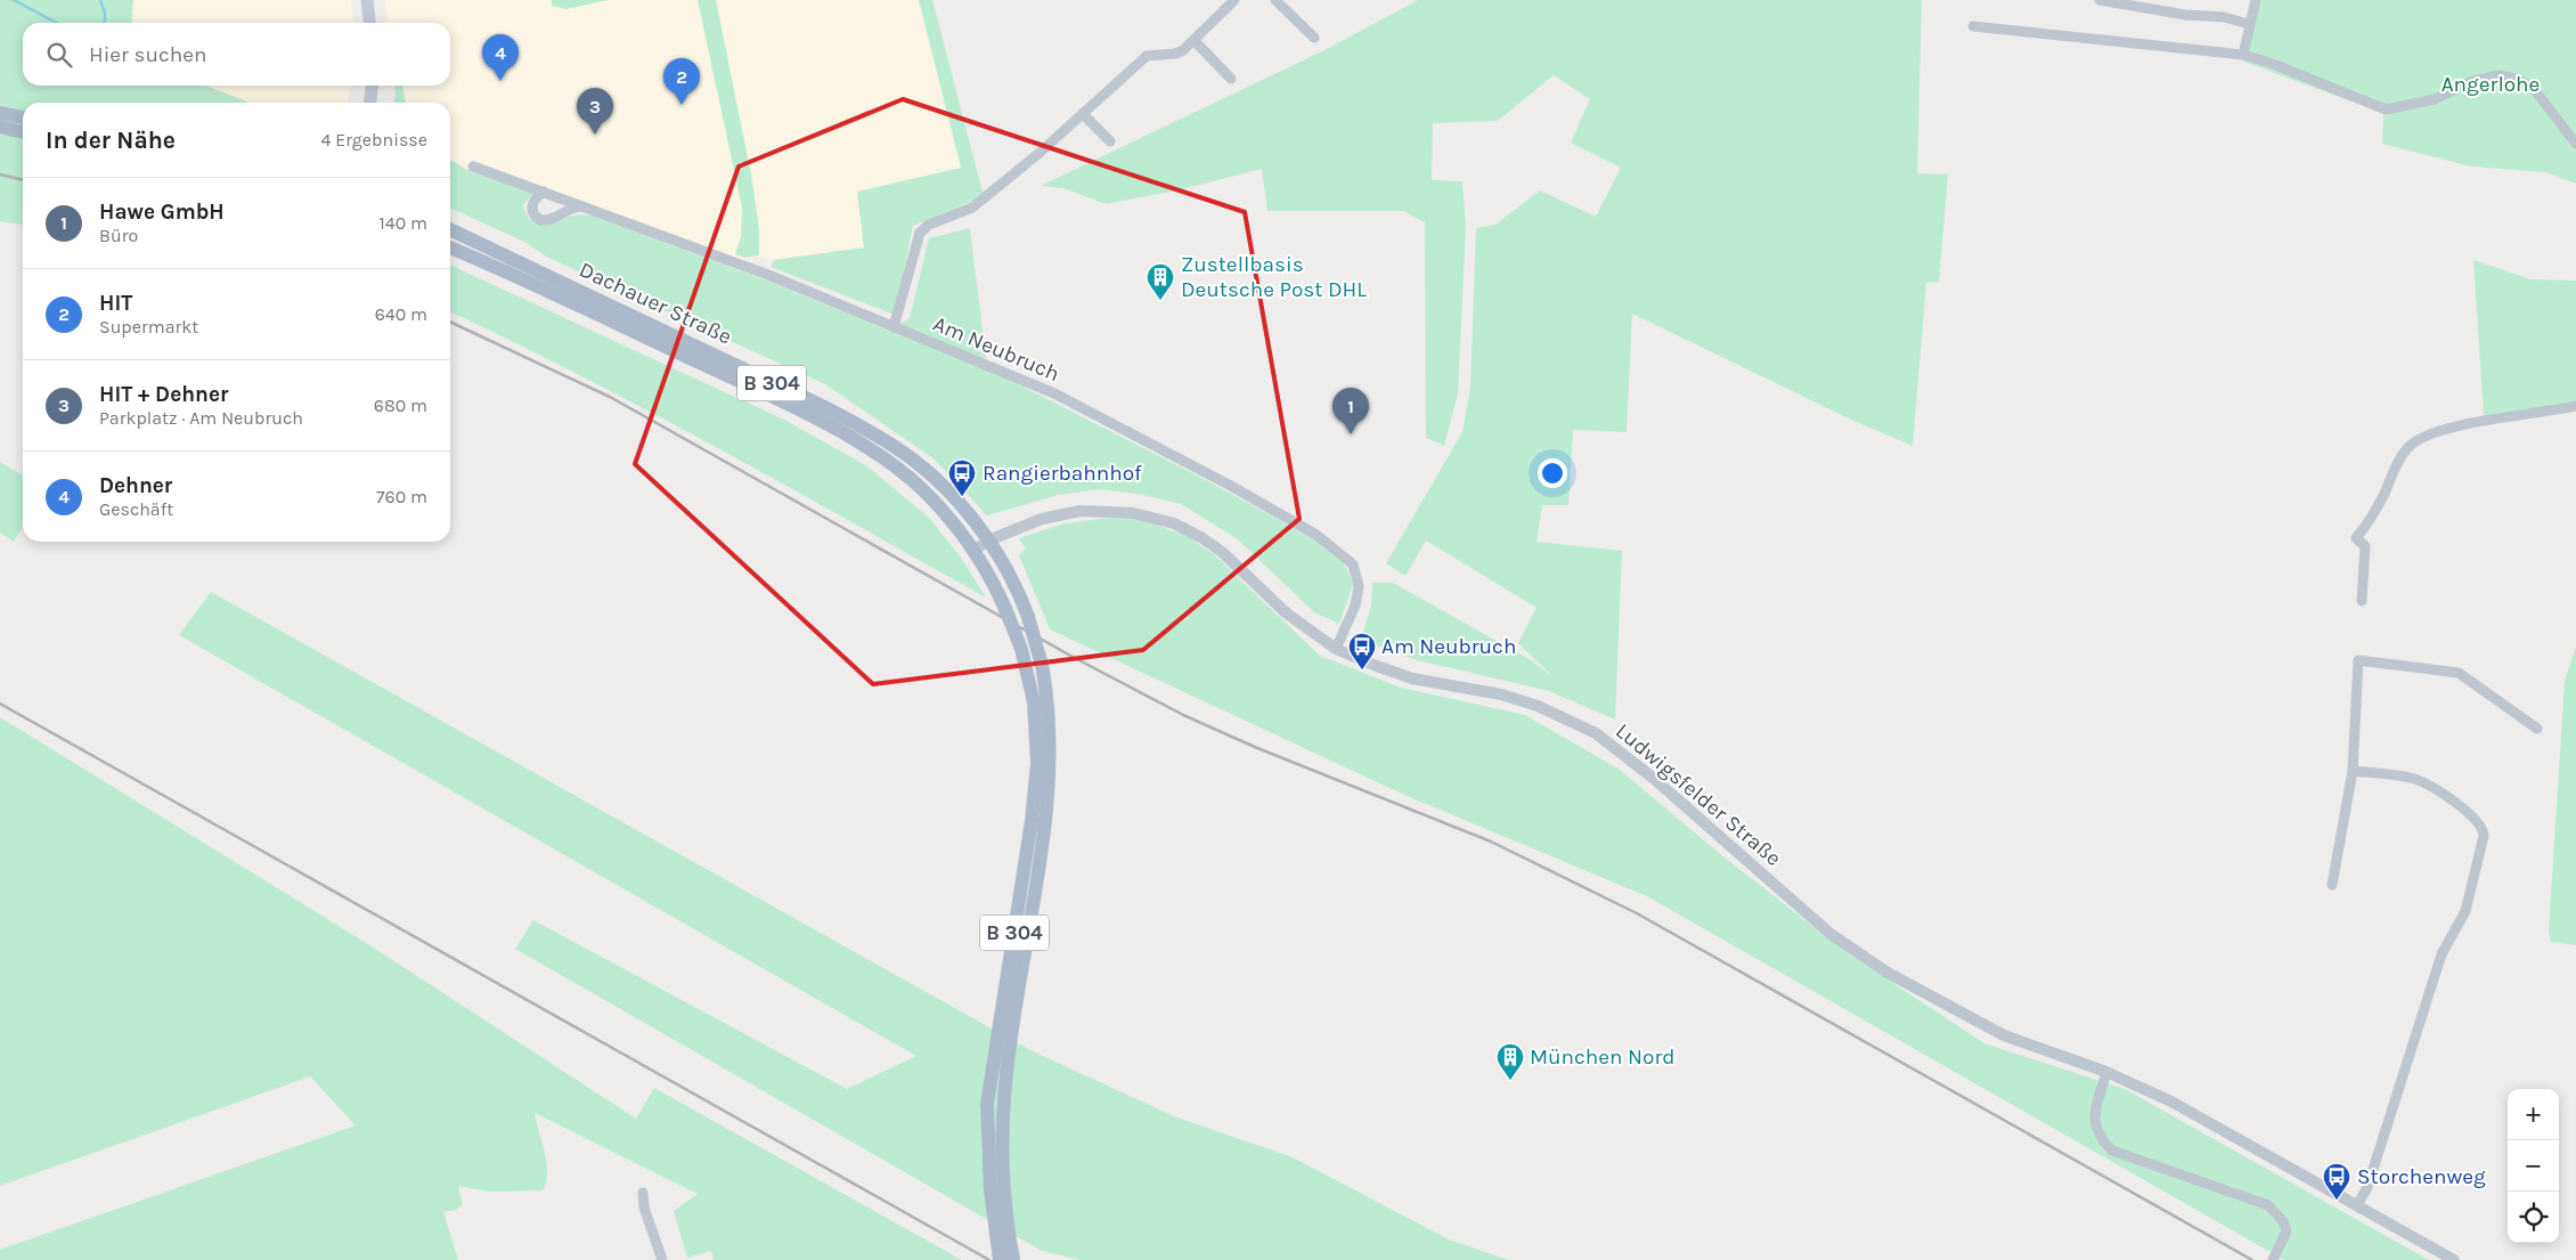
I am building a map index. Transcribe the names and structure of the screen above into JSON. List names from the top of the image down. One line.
{"streets":{"main road":["Dachauer Straße","B 304"],"street":["Am Neubruch","Ludwigsfelder Straße"]},"crossings":[["Dachauer Straße","Ludwigsfelder Straße"],["Am Neubruch","Ludwigsfelder Straße"]],"parks":["Angerlohe"],"places":{"building":["Zustellbasis Deutsche Post DHL","München Nord"],"bus stop":["Rangierbahnhof","Am Neubruch","Storchenweg"]},"page":{"search":"Hier suchen","pins":["4","2","3","1"],"heading":["In der Nähe","4 Ergebnisse"],"list":[{"mark":"1","name":"Hawe GmbH","note":"Büro","value":"140 m"},{"mark":"2","name":"HIT","note":"Supermarkt","value":"640 m"},{"mark":"3","name":"HIT + Dehner","note":"Parkplatz · Am Neubruch","value":"680 m"},{"mark":"4","name":"Dehner","note":"Geschäft","value":"760 m"}],"map_buttons":["+","−"]}}
